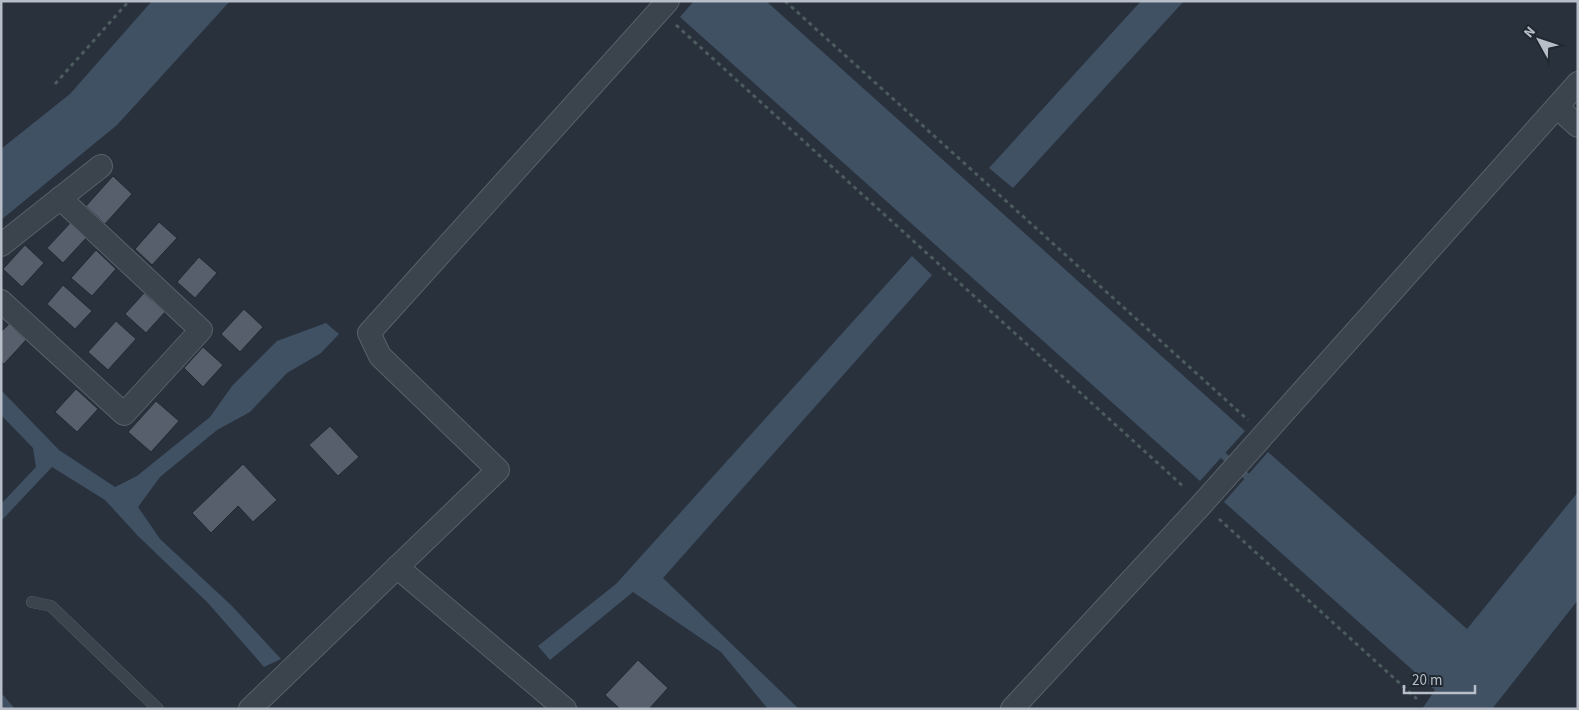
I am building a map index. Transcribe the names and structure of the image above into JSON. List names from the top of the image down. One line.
{"scale_bar":"20 m","north":"top left"}
